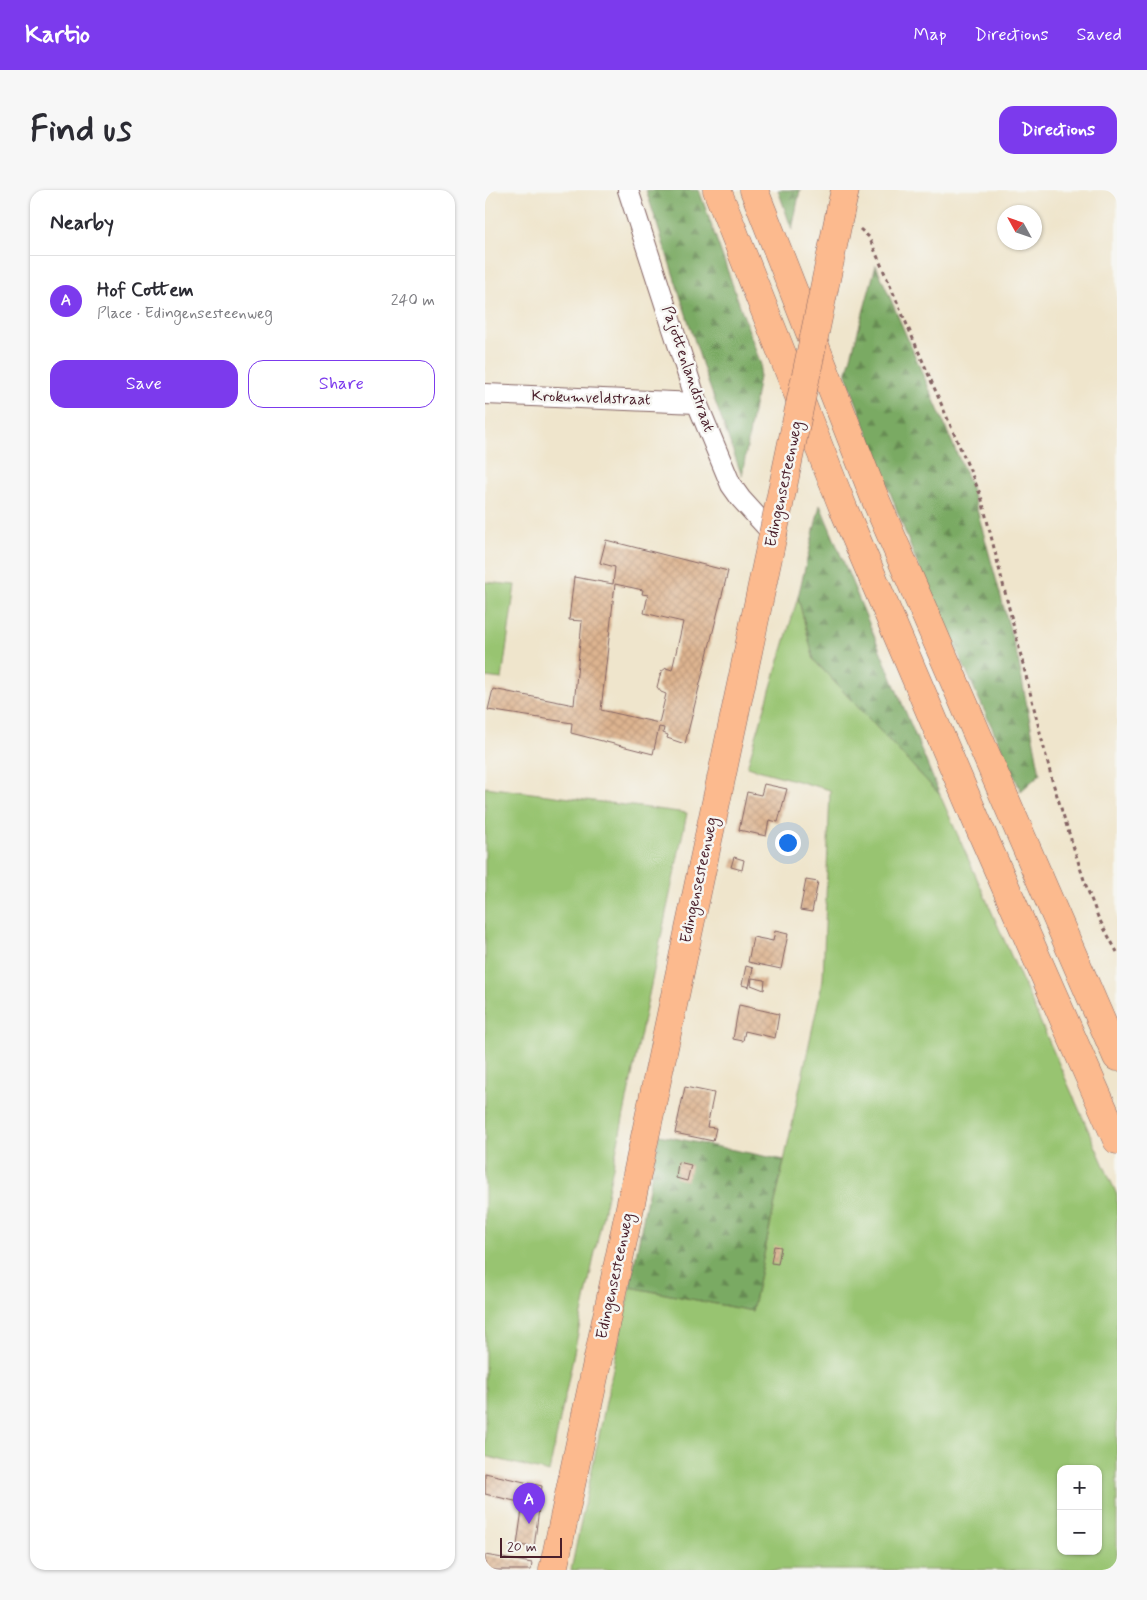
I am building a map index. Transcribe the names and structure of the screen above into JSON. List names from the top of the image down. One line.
{"streets":{"main road":["Edingensesteenweg"],"street":["Pajottenlandstraat","Krokumveldstraat"]},"crossings":[["Pajottenlandstraat","Krokumveldstraat"],["Pajottenlandstraat","Edingensesteenweg"]],"scale_bar":"20 m","north":"top left","page":{"header":"Kartio","nav":["Map","Directions","Saved"],"buttons":["Directions",["Save","Share"]],"title":"Find us","heading":"Nearby","list":[{"mark":"A","name":"Hof Cottem","note":"Place · Edingensesteenweg","value":"240 m"}],"map_buttons":["+","−"],"pins":"A","scale":"20 m"}}
